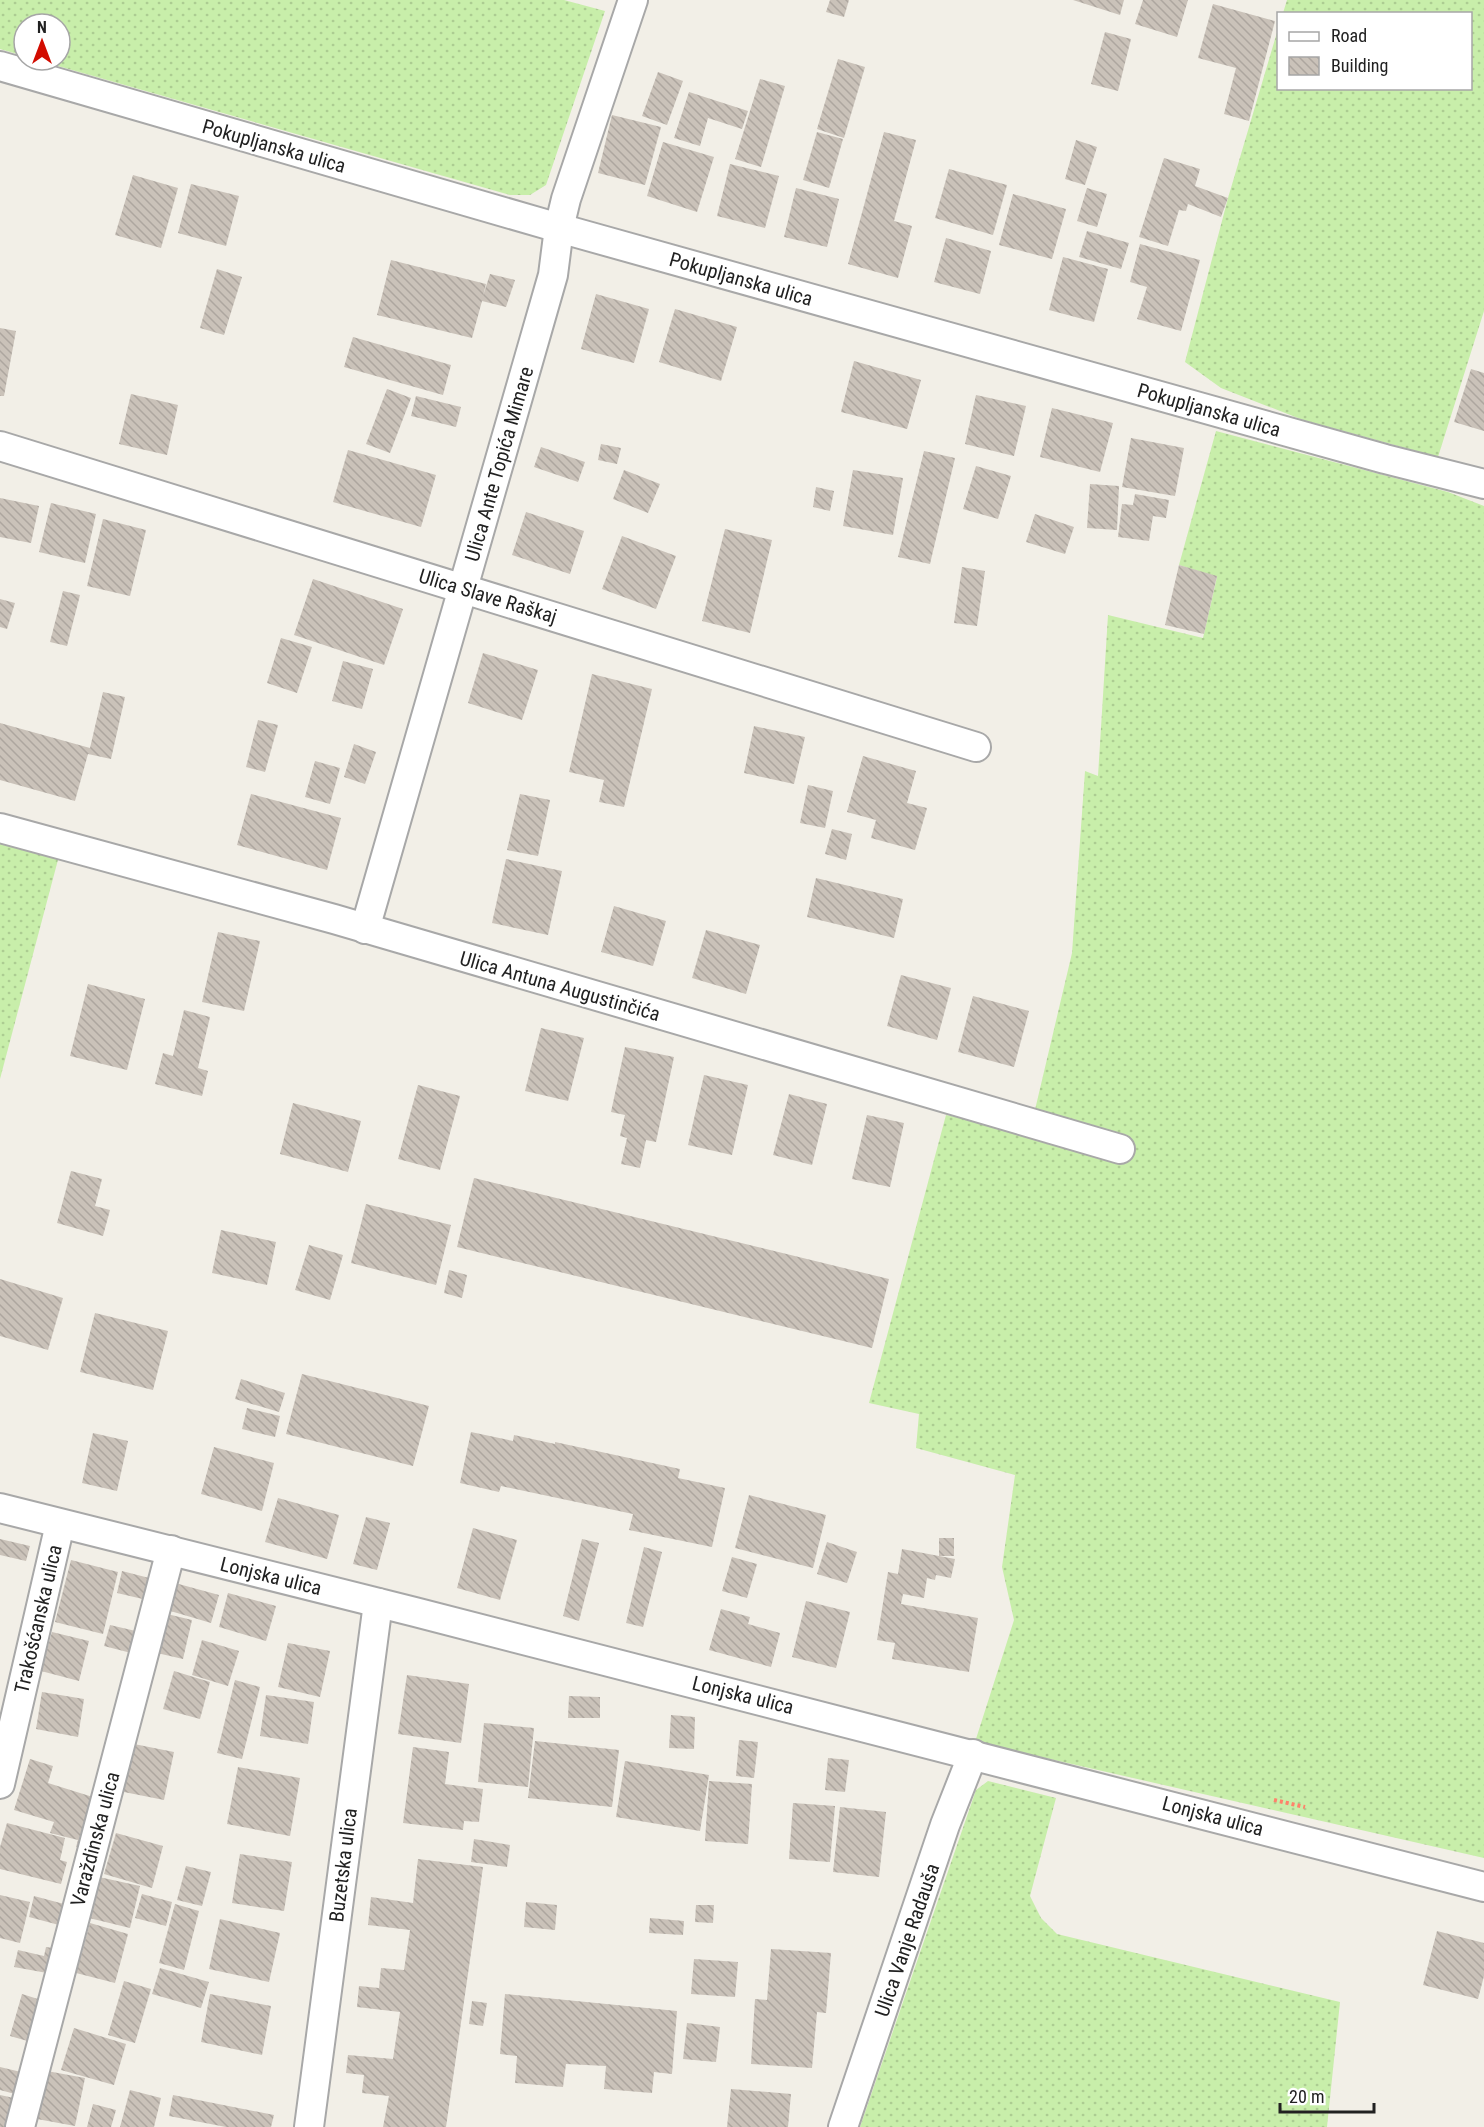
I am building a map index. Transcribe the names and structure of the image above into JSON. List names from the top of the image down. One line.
{"streets":{"street":["Pokupljanska ulica","Ulica Ante Topića Mimare","Ulica Slave Raškaj","Ulica Antuna Augustinčića","Lonjska ulica","Trakošćanska ulica","Varaždinska ulica","Buzetska ulica","Ulica Vanje Radauša"]},"crossings":[["Pokupljanska ulica","Ulica Ante Topića Mimare"],["Ulica Ante Topića Mimare","Ulica Slave Raškaj"],["Ulica Ante Topića Mimare","Ulica Antuna Augustinčića"],["Lonjska ulica","Trakošćanska ulica"],["Lonjska ulica","Varaždinska ulica"],["Lonjska ulica","Buzetska ulica"],["Lonjska ulica","Ulica Vanje Radauša"]],"legend":["Road","Building"],"scale_bar":"20 m","north":"top"}
